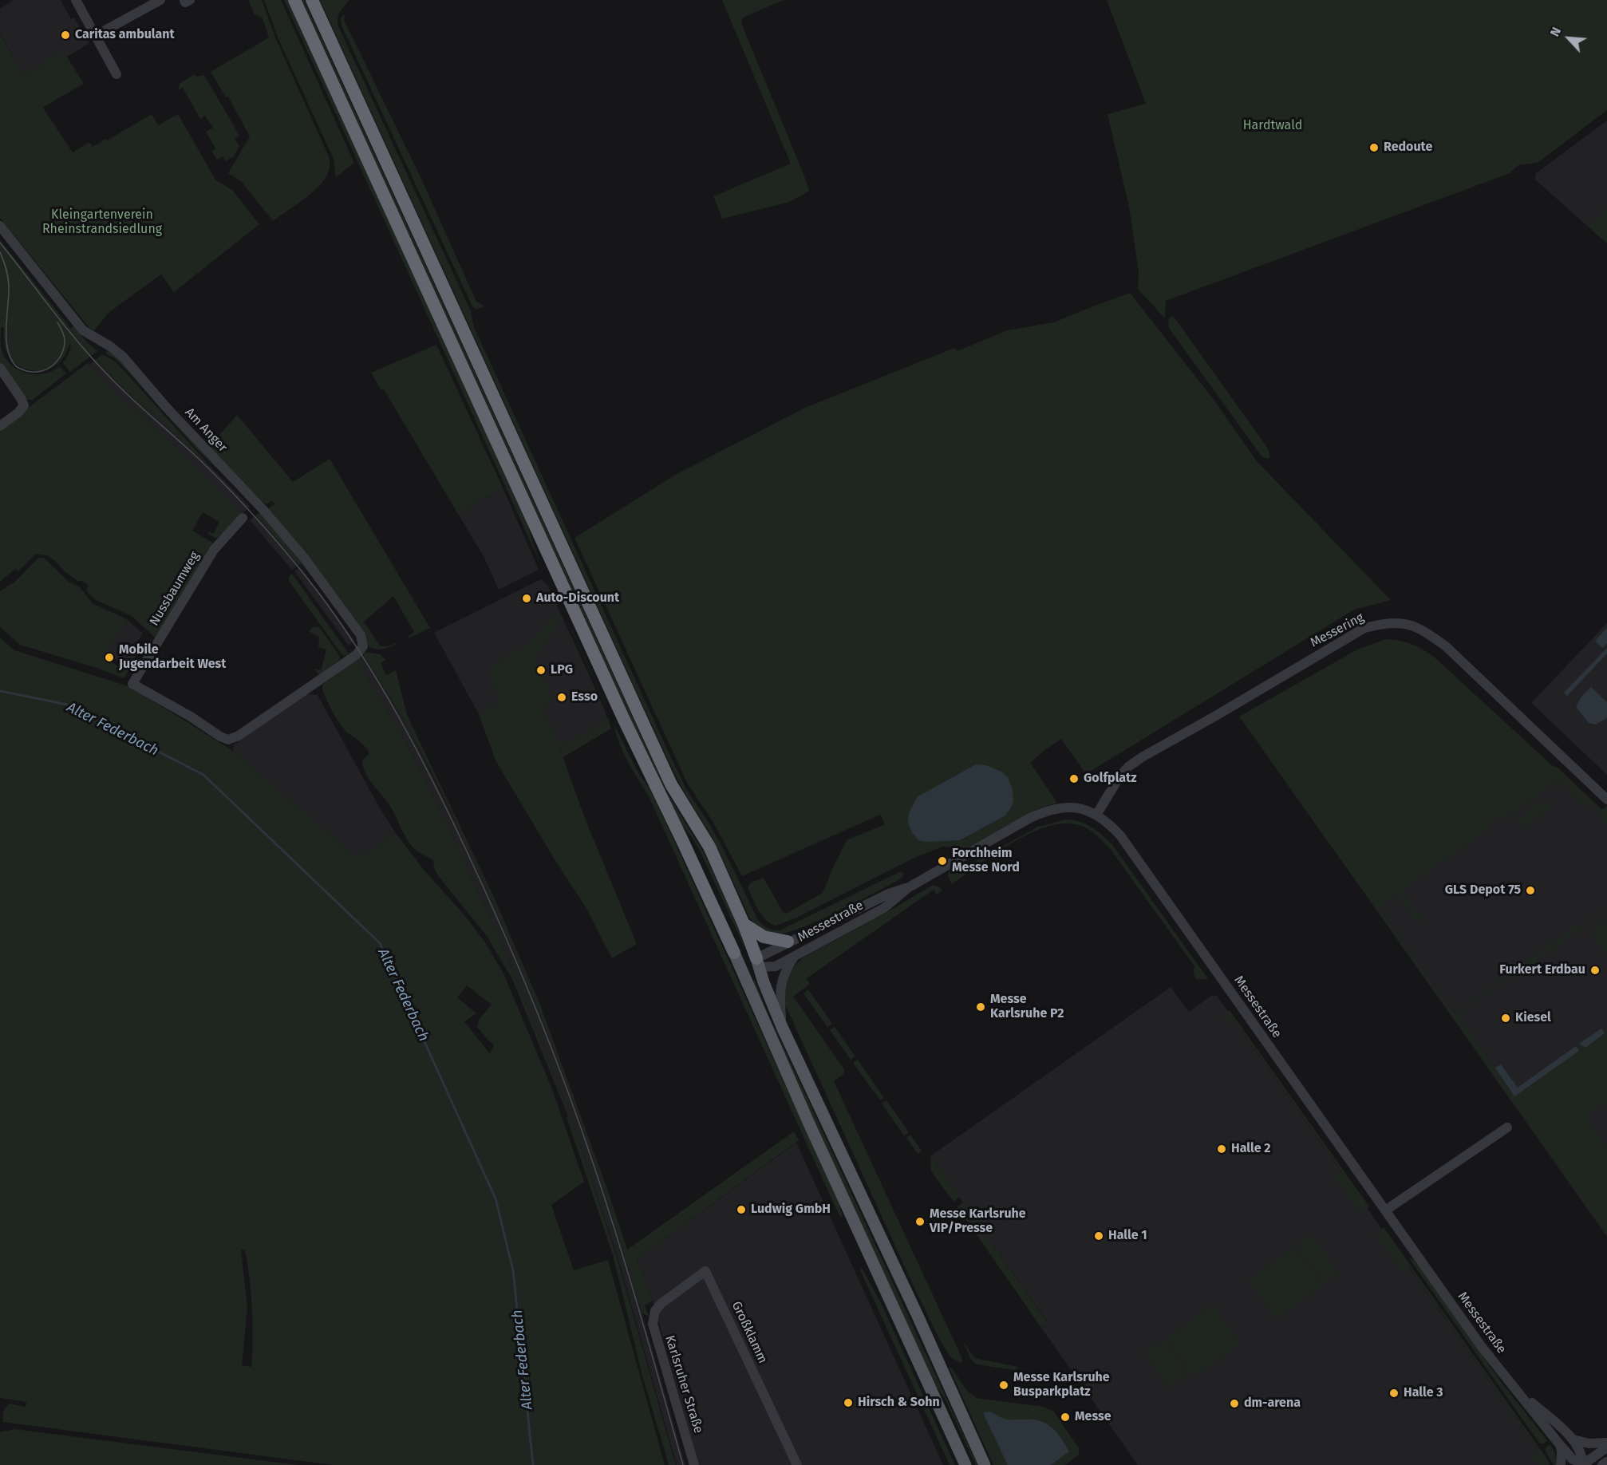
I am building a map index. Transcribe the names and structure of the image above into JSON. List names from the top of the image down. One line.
{"streets":{"street":["Am Anger","Nussbaumweg","Messering","Messestraße","Großklamm","Karlsruher Straße"]},"crossings":[["Am Anger","Nussbaumweg"],["Messering","Messestraße"],["Großklamm","Karlsruher Straße"]],"water":["Alter Federbach"],"parks":["Hardtwald","Kleingartenverein Rheinstrandsiedlung"],"places":["Caritas ambulant","Redoute","Auto-Discount","Mobile Jugendarbeit West","LPG","Esso","Golfplatz","Forchheim Messe Nord","GLS Depot 75","Furkert Erdbau","Messe Karlsruhe P2","Kiesel","Halle 2","Ludwig GmbH","Messe Karlsruhe VIP/Presse","Halle 1","Messe Karlsruhe Busparkplatz","Halle 3","Hirsch & Sohn","dm-arena","Messe"],"north":"top left"}
